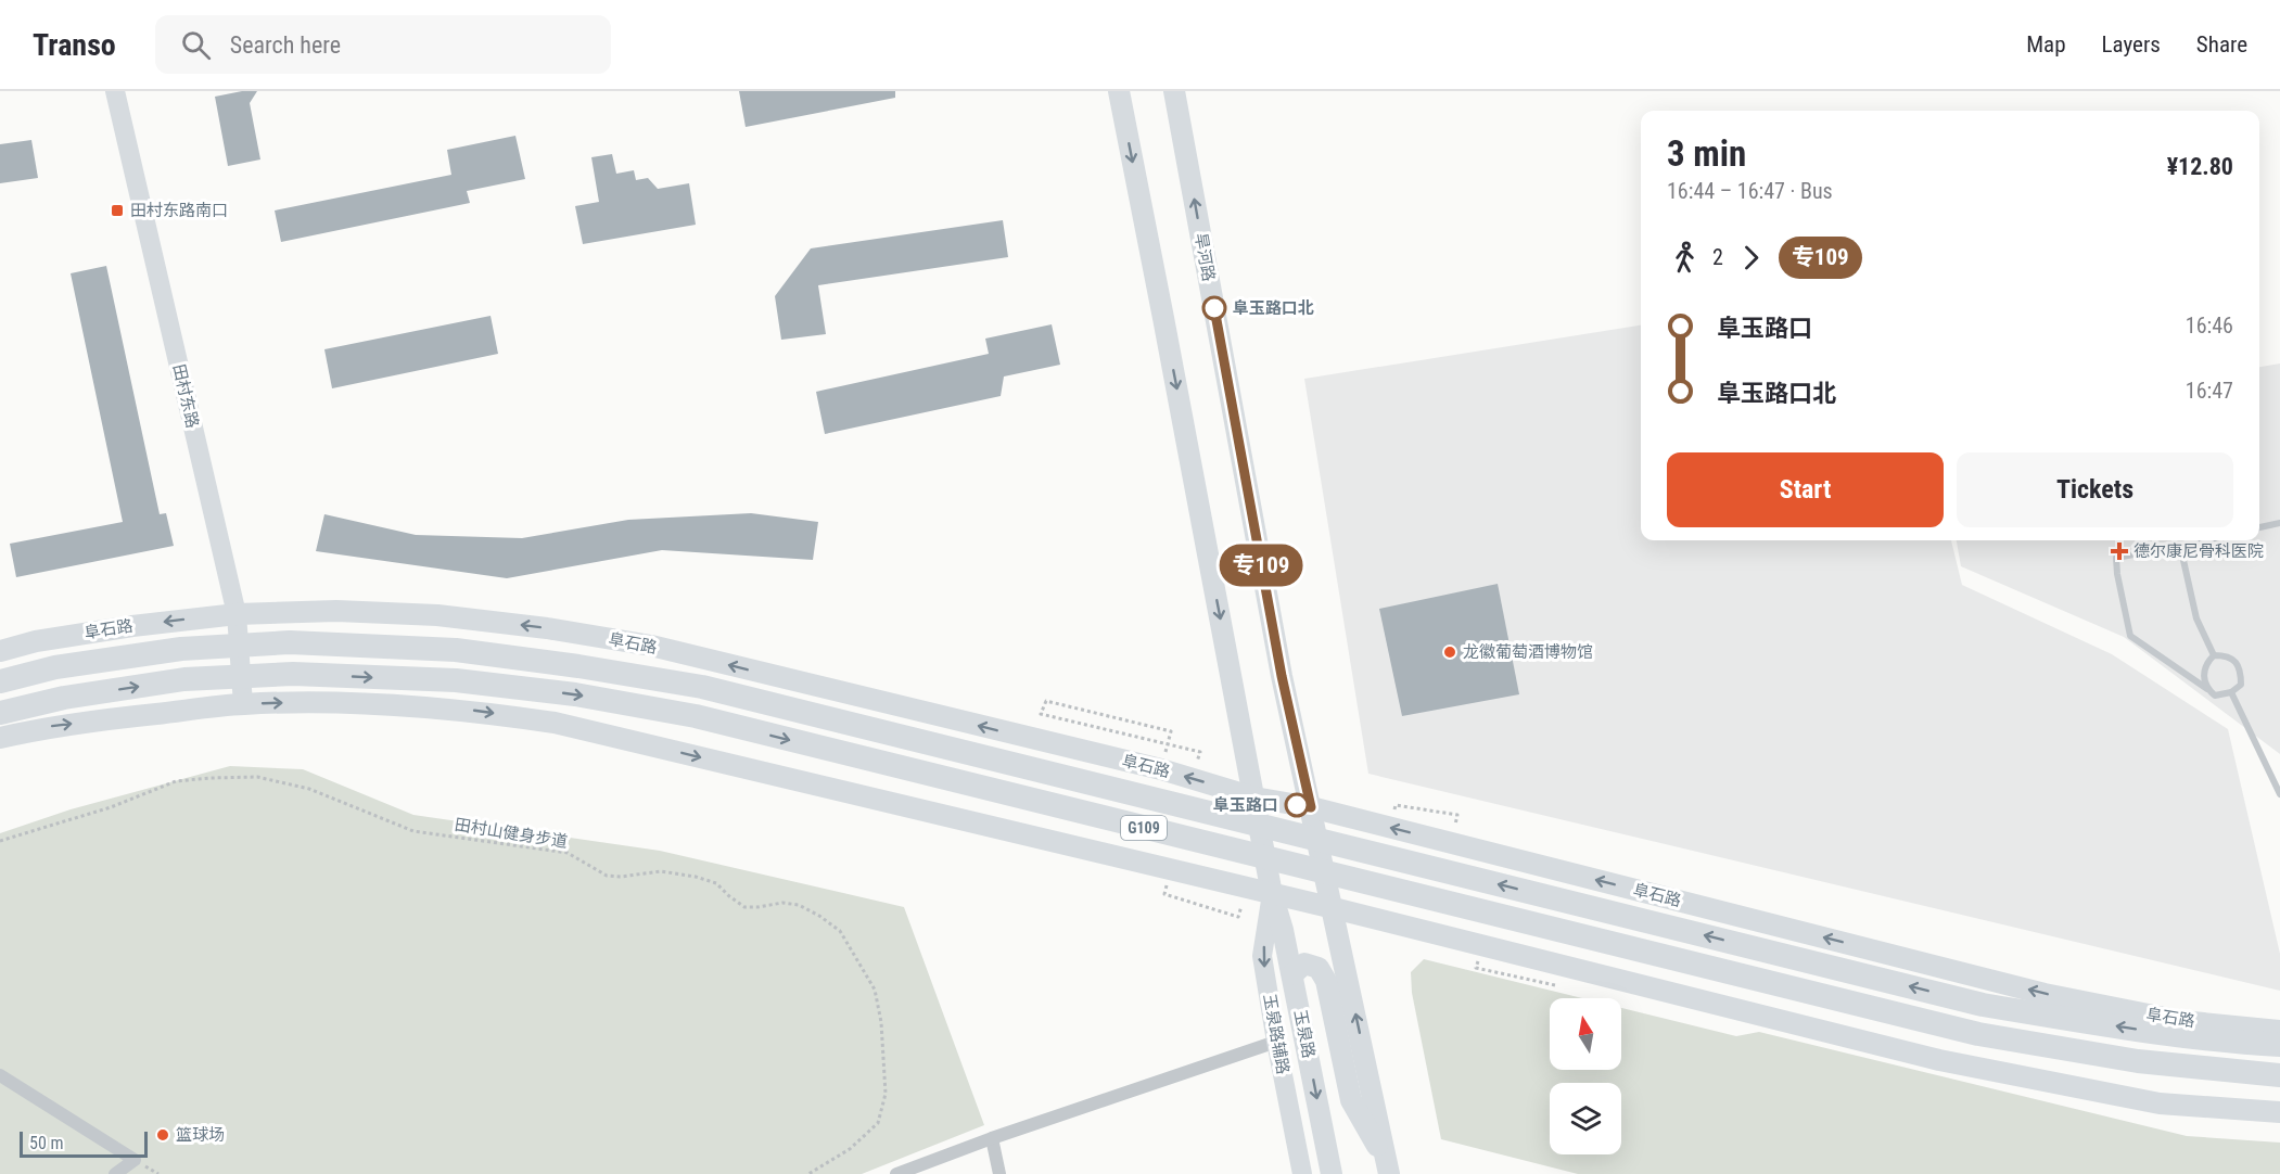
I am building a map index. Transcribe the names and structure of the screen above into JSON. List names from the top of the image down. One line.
{"streets":{"highway":["阜石路","G109"],"main road":["旱河路","玉泉路"],"street":["田村东路","玉泉路辅路"],"path":["田村山健身步道"]},"crossings":[["旱河路","阜石路"],["田村东路","阜石路"],["阜石路","玉泉路"],["玉泉路辅路","玉泉路"]],"one_way":["玉泉路辅路"],"places":{"transit":["田村东路南口"],"other":["阜玉路口北","龙徽葡萄酒博物馆","阜玉路口","篮球场"],"health":["德尔康尼骨科医院"]},"lines":["bus line 专109"],"scale_bar":"50 m","north":"top","page":{"header":"Transo","search":"Search here","nav":["Map","Layers","Share"],"on_map":"专109","heading":["3 min","16:44 – 16:47 · Bus","¥12.80"],"legs":["2","专109"],"list":[{"name":"阜玉路口","value":"16:46"},{"name":"阜玉路口北","value":"16:47"}],"buttons":["Start","Tickets"],"scale":"50 m"}}
